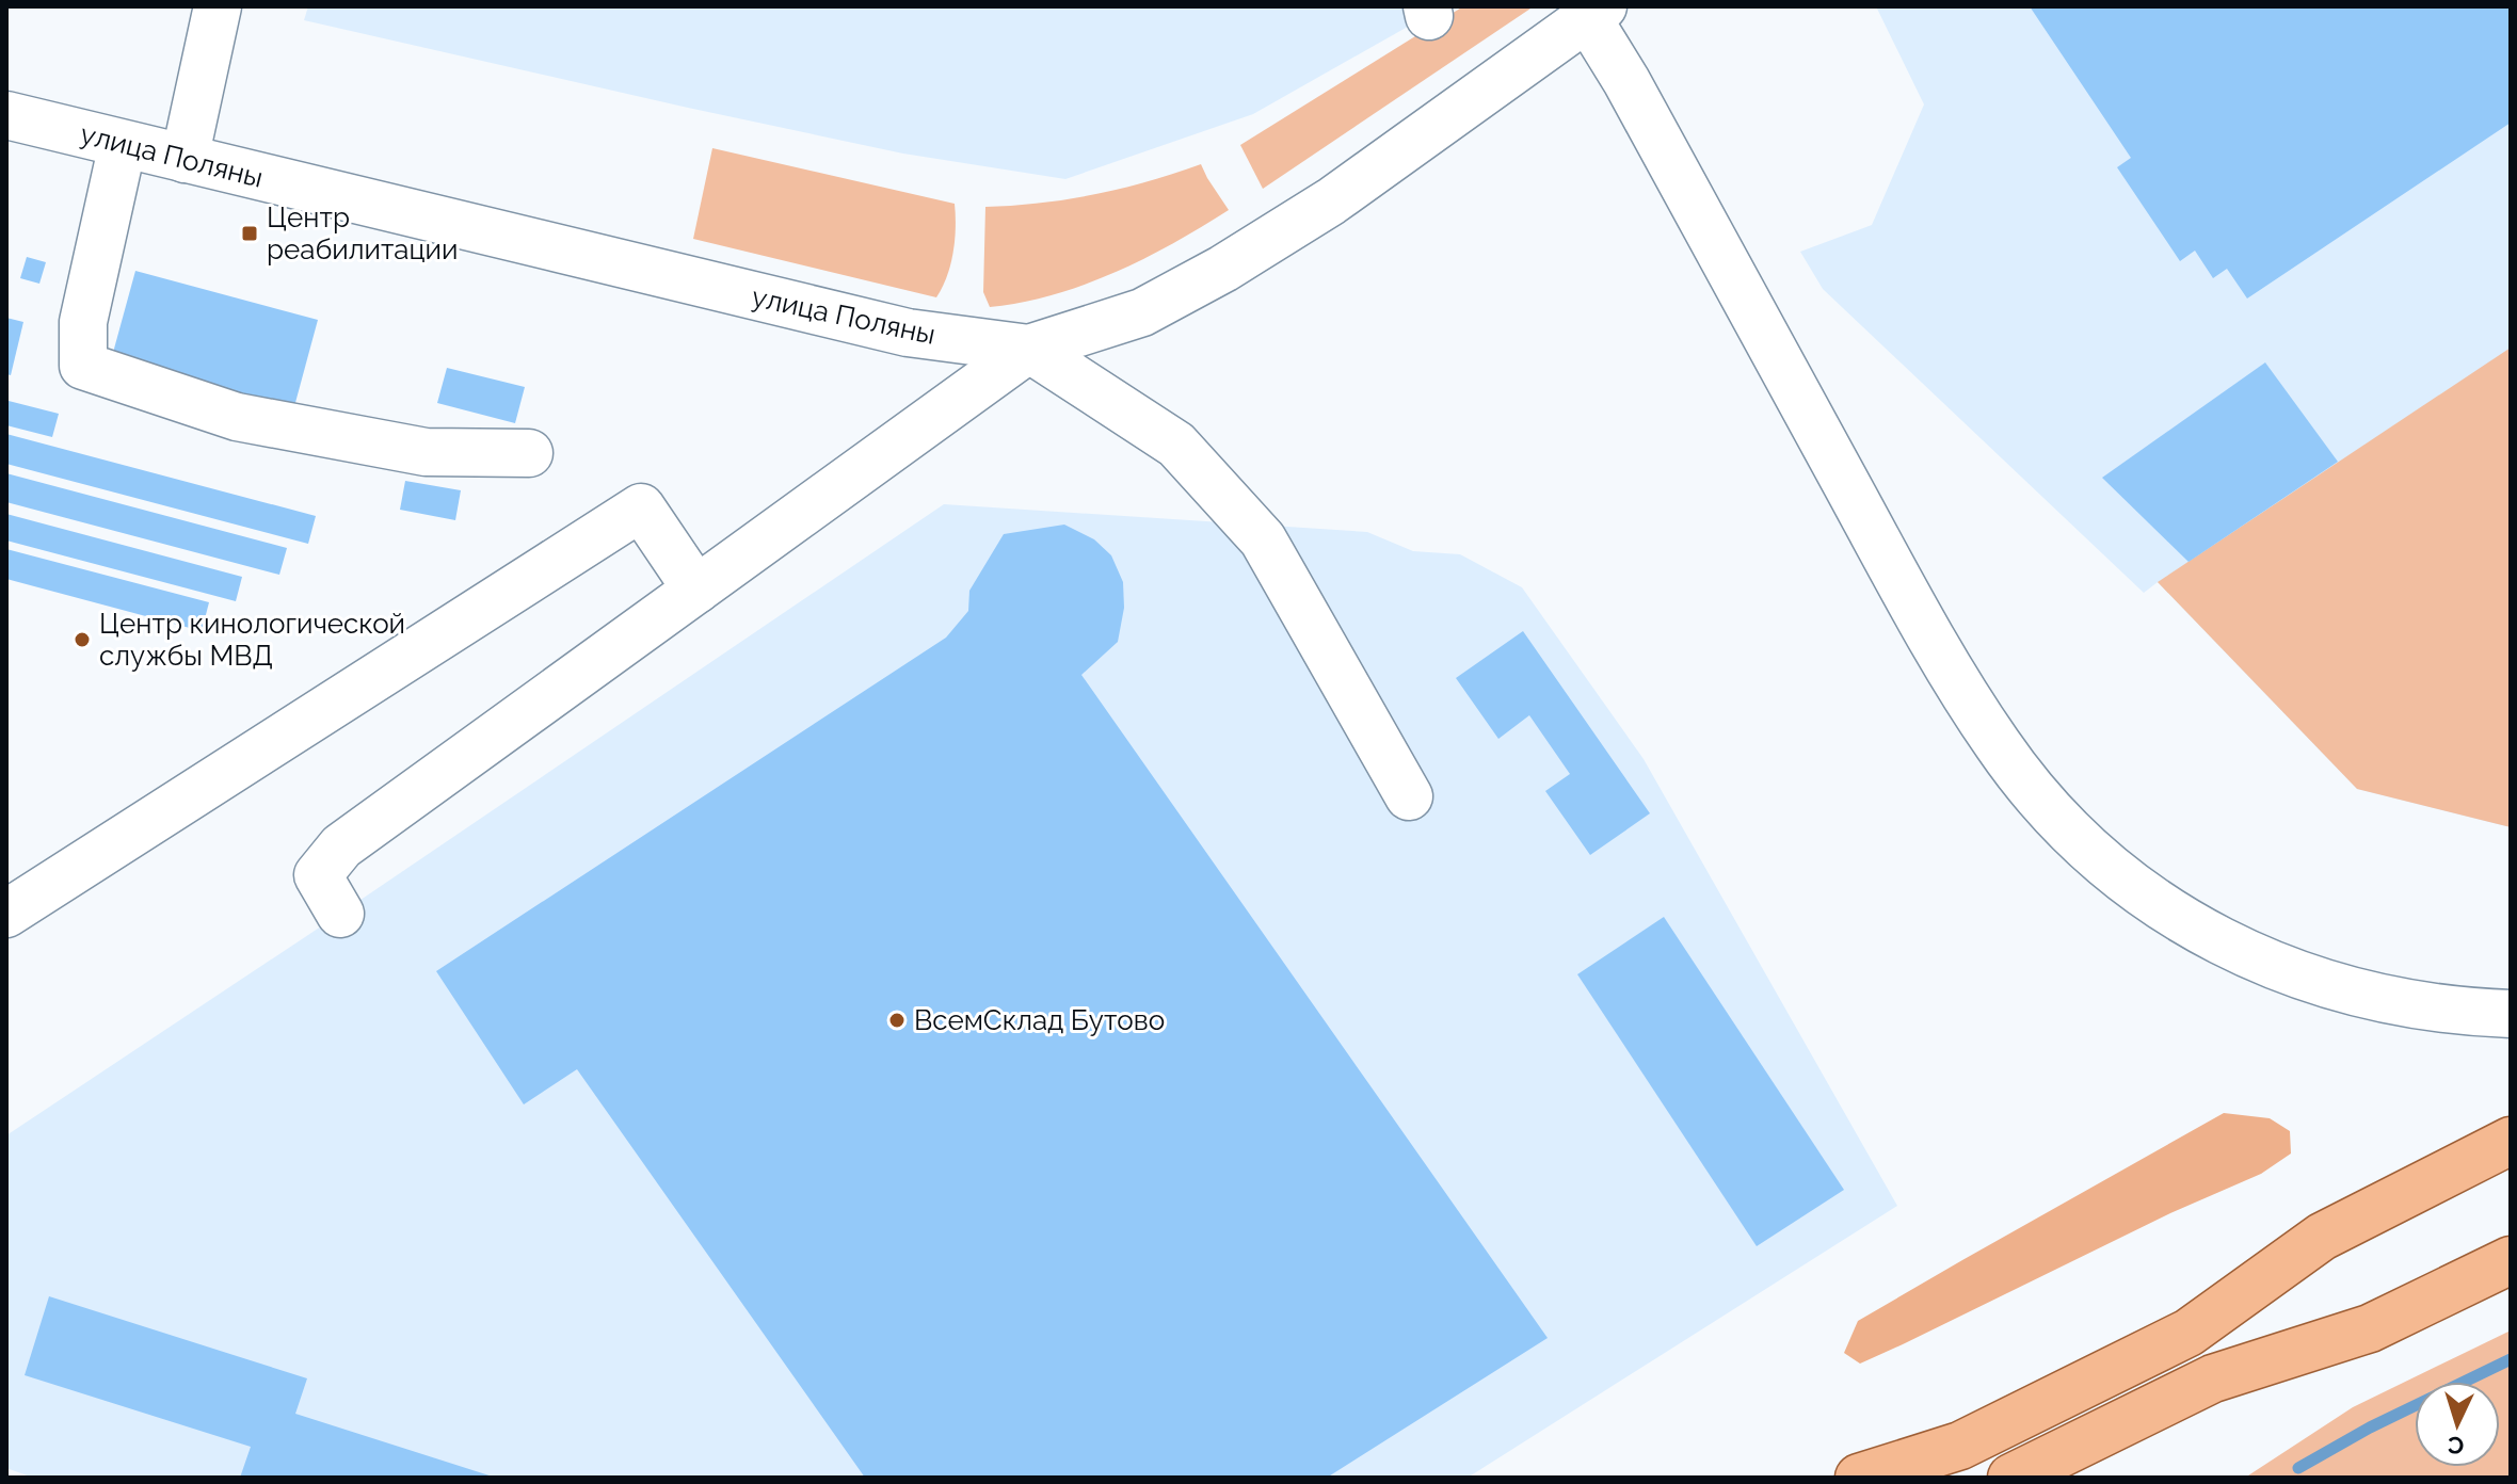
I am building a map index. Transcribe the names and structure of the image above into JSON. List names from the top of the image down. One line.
{"streets":{"street":["улица Поляны"]},"places":{"transit":["Центр реабилитации"],"other":["Центр кинологической службы МВД","ВсемСклад Бутово"]},"north":"bottom"}
